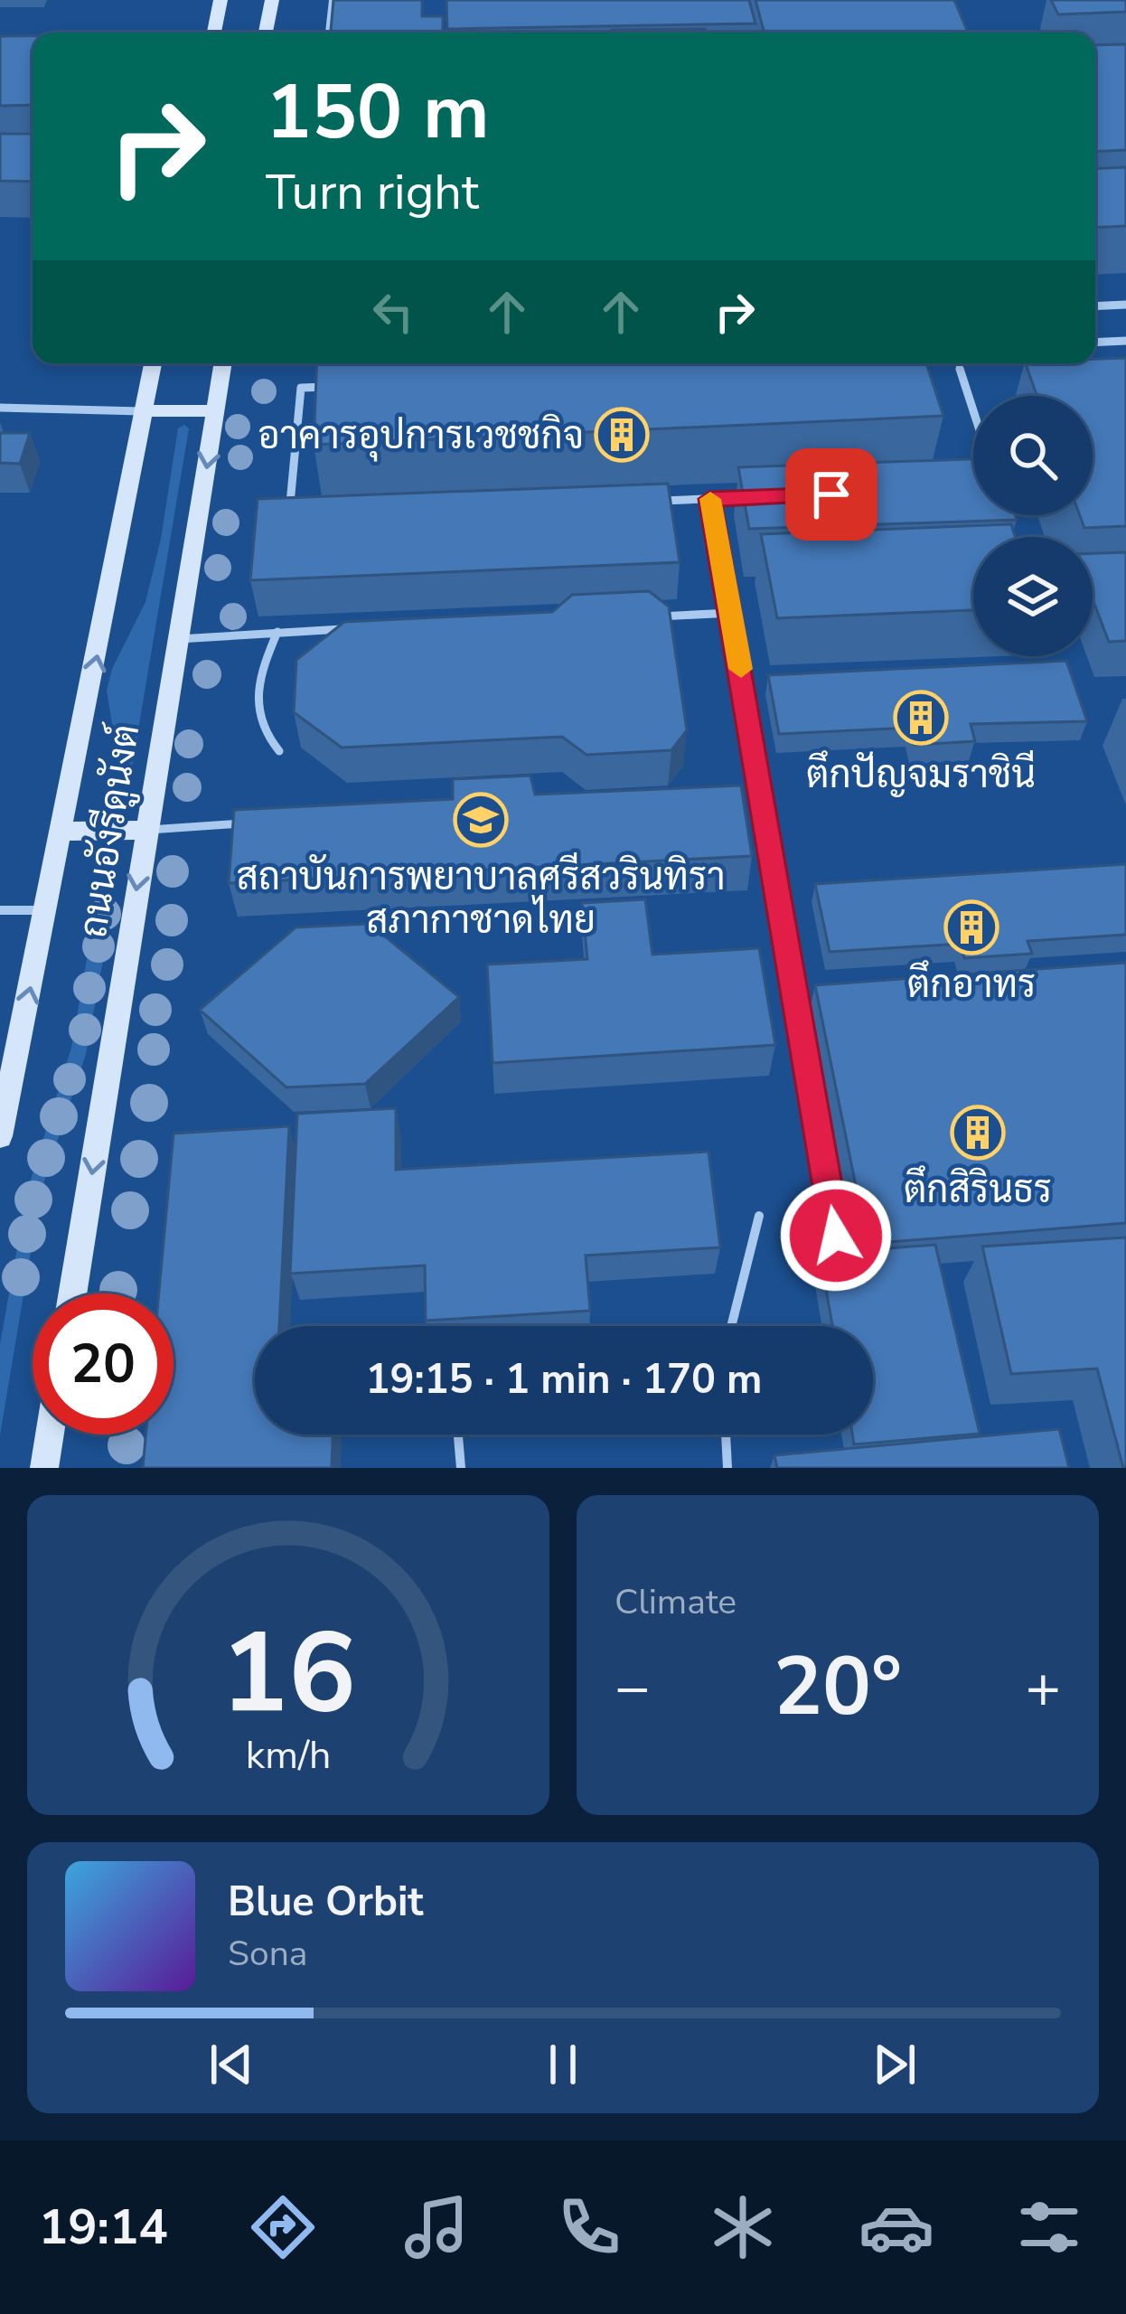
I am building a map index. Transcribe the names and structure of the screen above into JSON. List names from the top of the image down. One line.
{"streets":{"main road":["ถนนอังรีดูนังต์"]},"places":{"building":["อาคารอุปการเวชชกิจ","ตึกปัญจมราชินี","ตึกอาทร","ตึกสิรินธร"],"school or university":["สถาบันการพยาบาลศรีสวรินทิรา สภากาชาดไทย"]},"page":{"turn":["150 m","Turn right"],"limit":"20","trip":"19:15 · 1 min · 170 m","tile":"Climate","heat":["−","20°","+"],"song":["Blue Orbit","Sona"],"tabs":"19:14","gauge":["16","km/h"]}}
